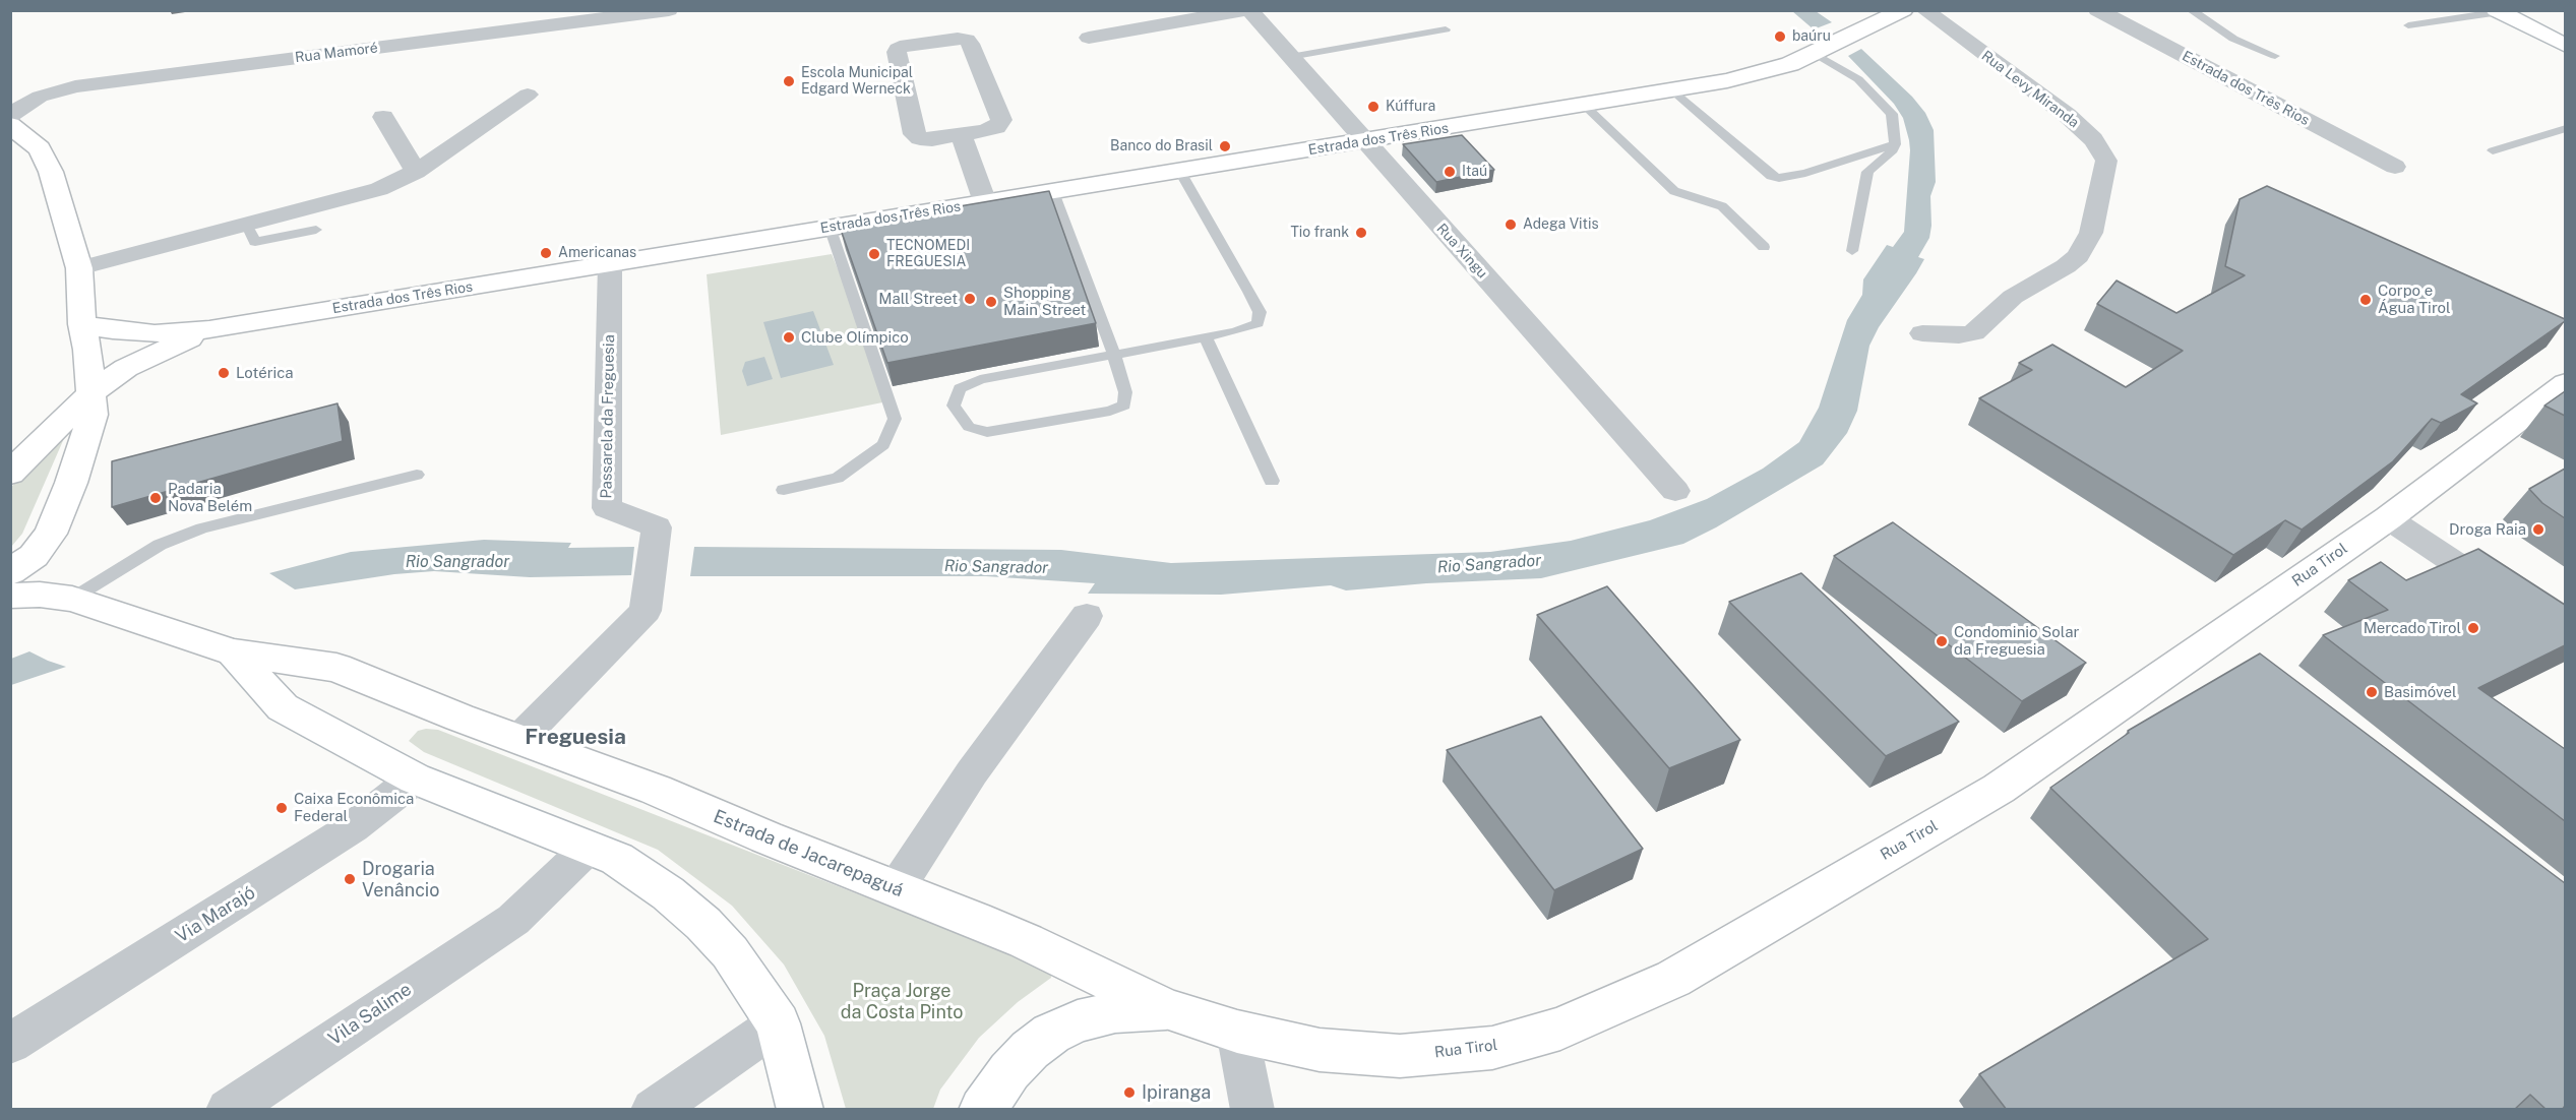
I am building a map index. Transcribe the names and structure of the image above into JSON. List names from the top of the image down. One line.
{"streets":{"main road":["Estrada dos Três Rios","Rua Tirol","Estrada de Jacarepaguá"],"street":["Rua Mamoré","Rua Levy Miranda","Rua Xingu","Passarela da Freguesia","Via Marajó","Vila Salime"]},"crossings":[["Estrada dos Três Rios","Rua Xingu"],["Estrada dos Três Rios","Passarela da Freguesia"],["Passarela da Freguesia","Estrada de Jacarepaguá"],["Rua Tirol","Estrada de Jacarepaguá"],["Estrada de Jacarepaguá","Via Marajó"],["Estrada de Jacarepaguá","Vila Salime"]],"districts":["Freguesia"],"water":["Rio Sangrador"],"parks":["Praça Jorge da Costa Pinto"],"places":["baúru","Escola Municipal Edgard Werneck","Kúffura","Banco do Brasil","Itaú","Adega Vitis","Tio frank","Americanas","TECNOMEDI FREGUESIA","Mall Street","Corpo e Água Tirol","Shopping Main Street","Clube Olímpico","Lotérica","Padaria Nova Belém","Droga Raia","Mercado Tirol","Condominio Solar da Freguesia","Basimóvel","Caixa Econômica Federal","Drogaria Venâncio","Ipiranga"]}
